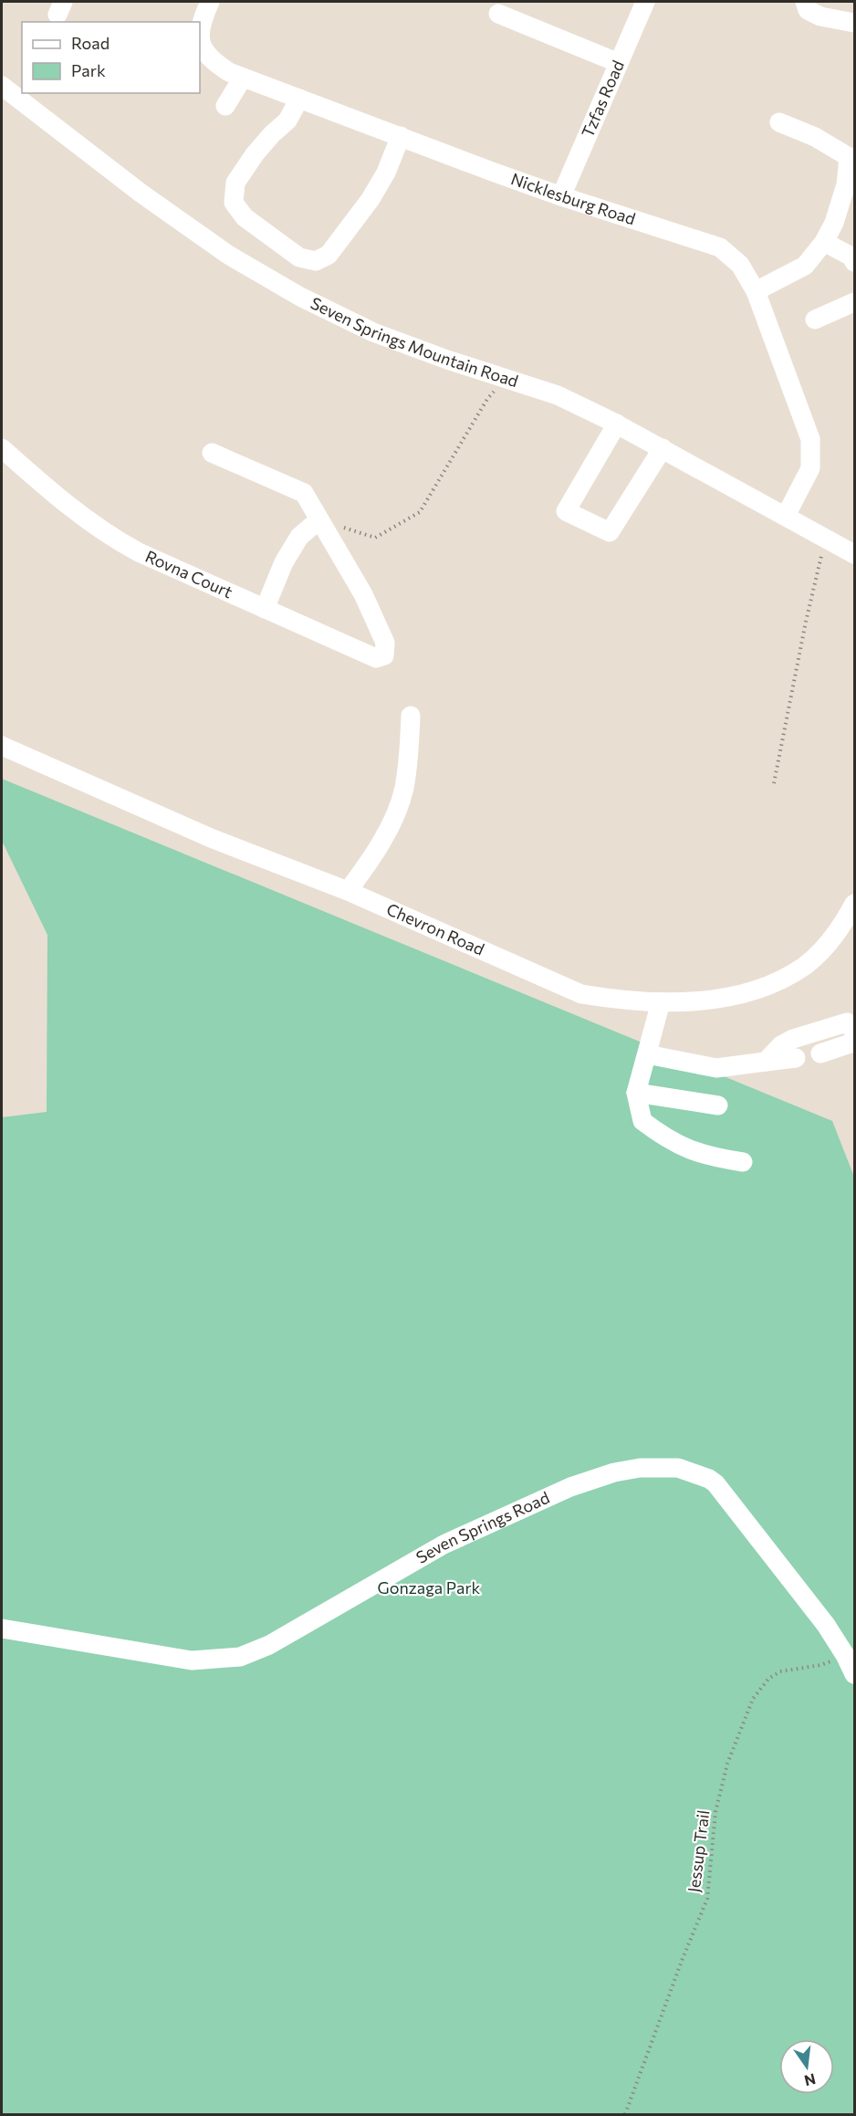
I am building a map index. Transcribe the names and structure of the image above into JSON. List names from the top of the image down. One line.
{"streets":{"street":["Tzfas Road","Nicklesburg Road","Seven Springs Mountain Road","Rovna Court","Chevron Road","Seven Springs Road"],"path":["Jessup Trail"]},"crossings":[["Tzfas Road","Nicklesburg Road"],["Nicklesburg Road","Seven Springs Mountain Road"],["Seven Springs Road","Jessup Trail"]],"parks":["Gonzaga Park"],"legend":["Road","Park"],"north":"bottom"}
